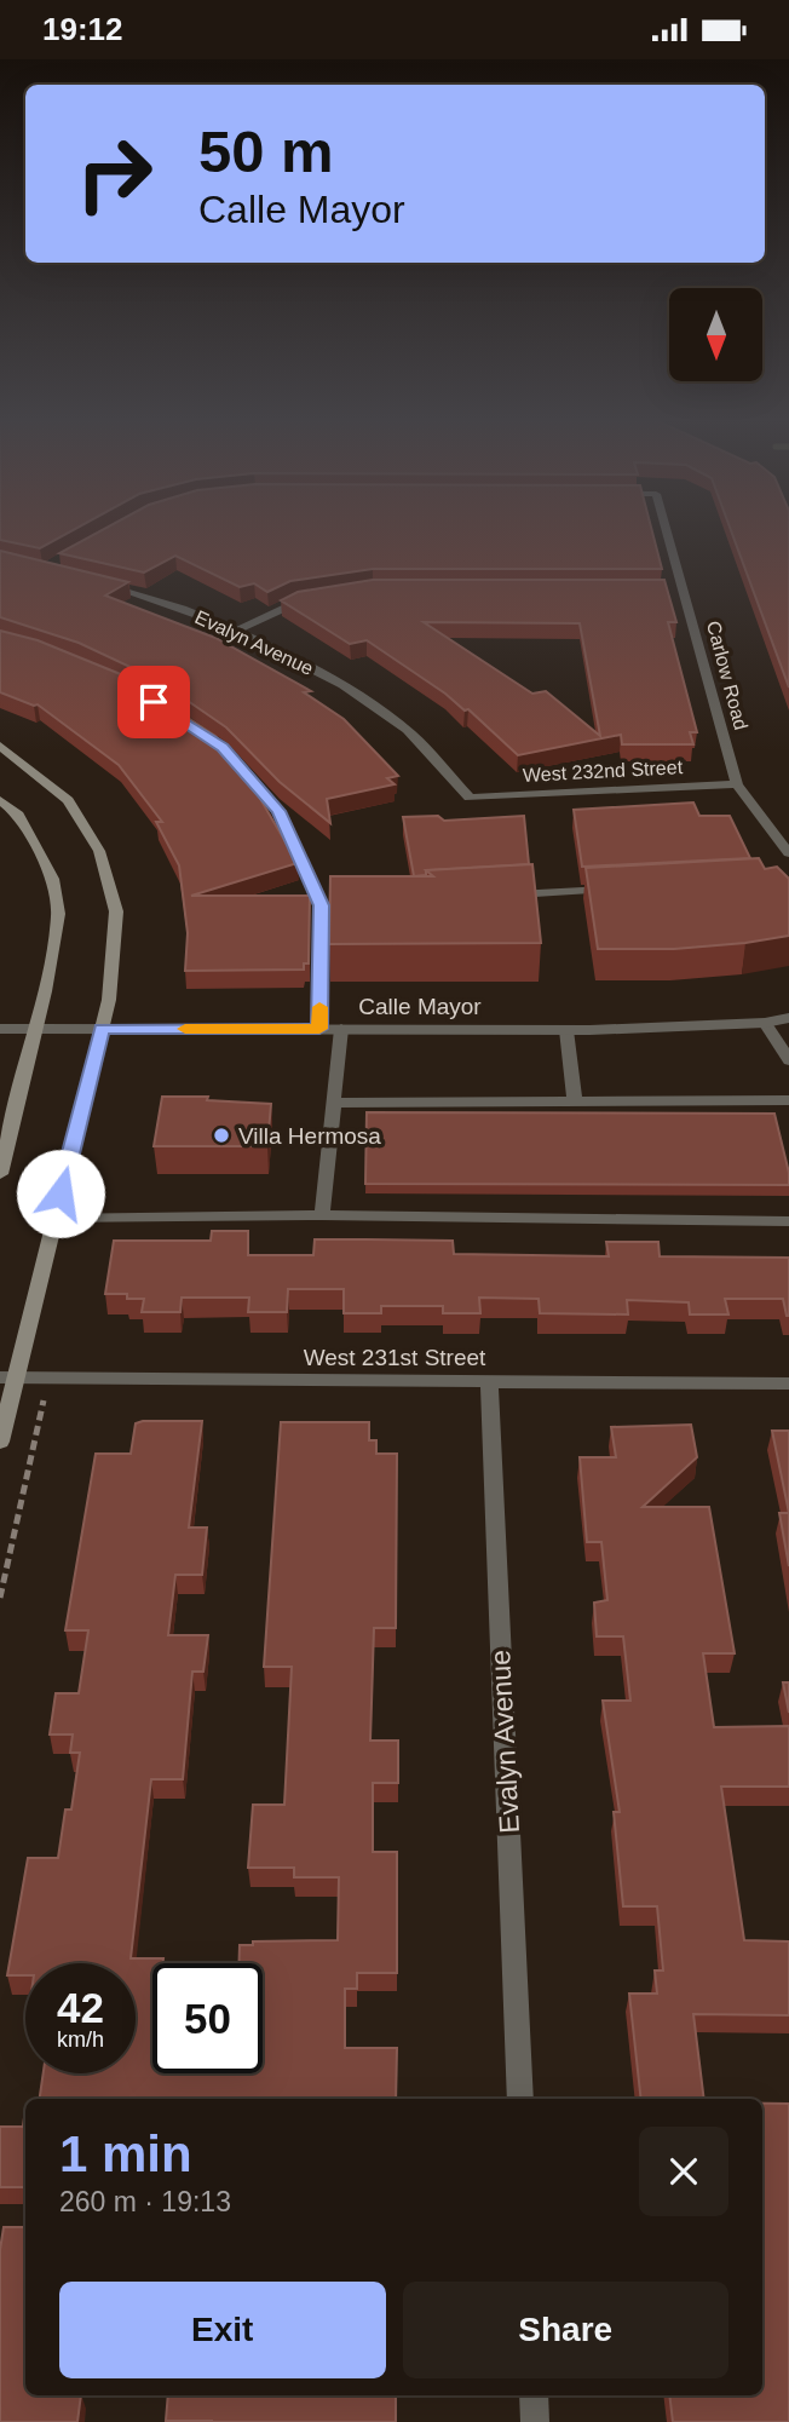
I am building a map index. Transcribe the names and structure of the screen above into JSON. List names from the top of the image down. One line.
{"streets":{"street":["Evalyn Avenue","Carlow Road","West 232nd Street","Calle Mayor","West 231st Street"]},"crossings":[["Evalyn Avenue","West 232nd Street"],["Evalyn Avenue","West 231st Street"],["Carlow Road","West 232nd Street"]],"places":["Villa Hermosa"],"north":"bottom","page":{"status":"19:12","turn":["50 m","Calle Mayor"],"speed":"42 km/h","limit":"50","heading":["1 min","260 m · 19:13"],"buttons":["Exit","Share"]}}
